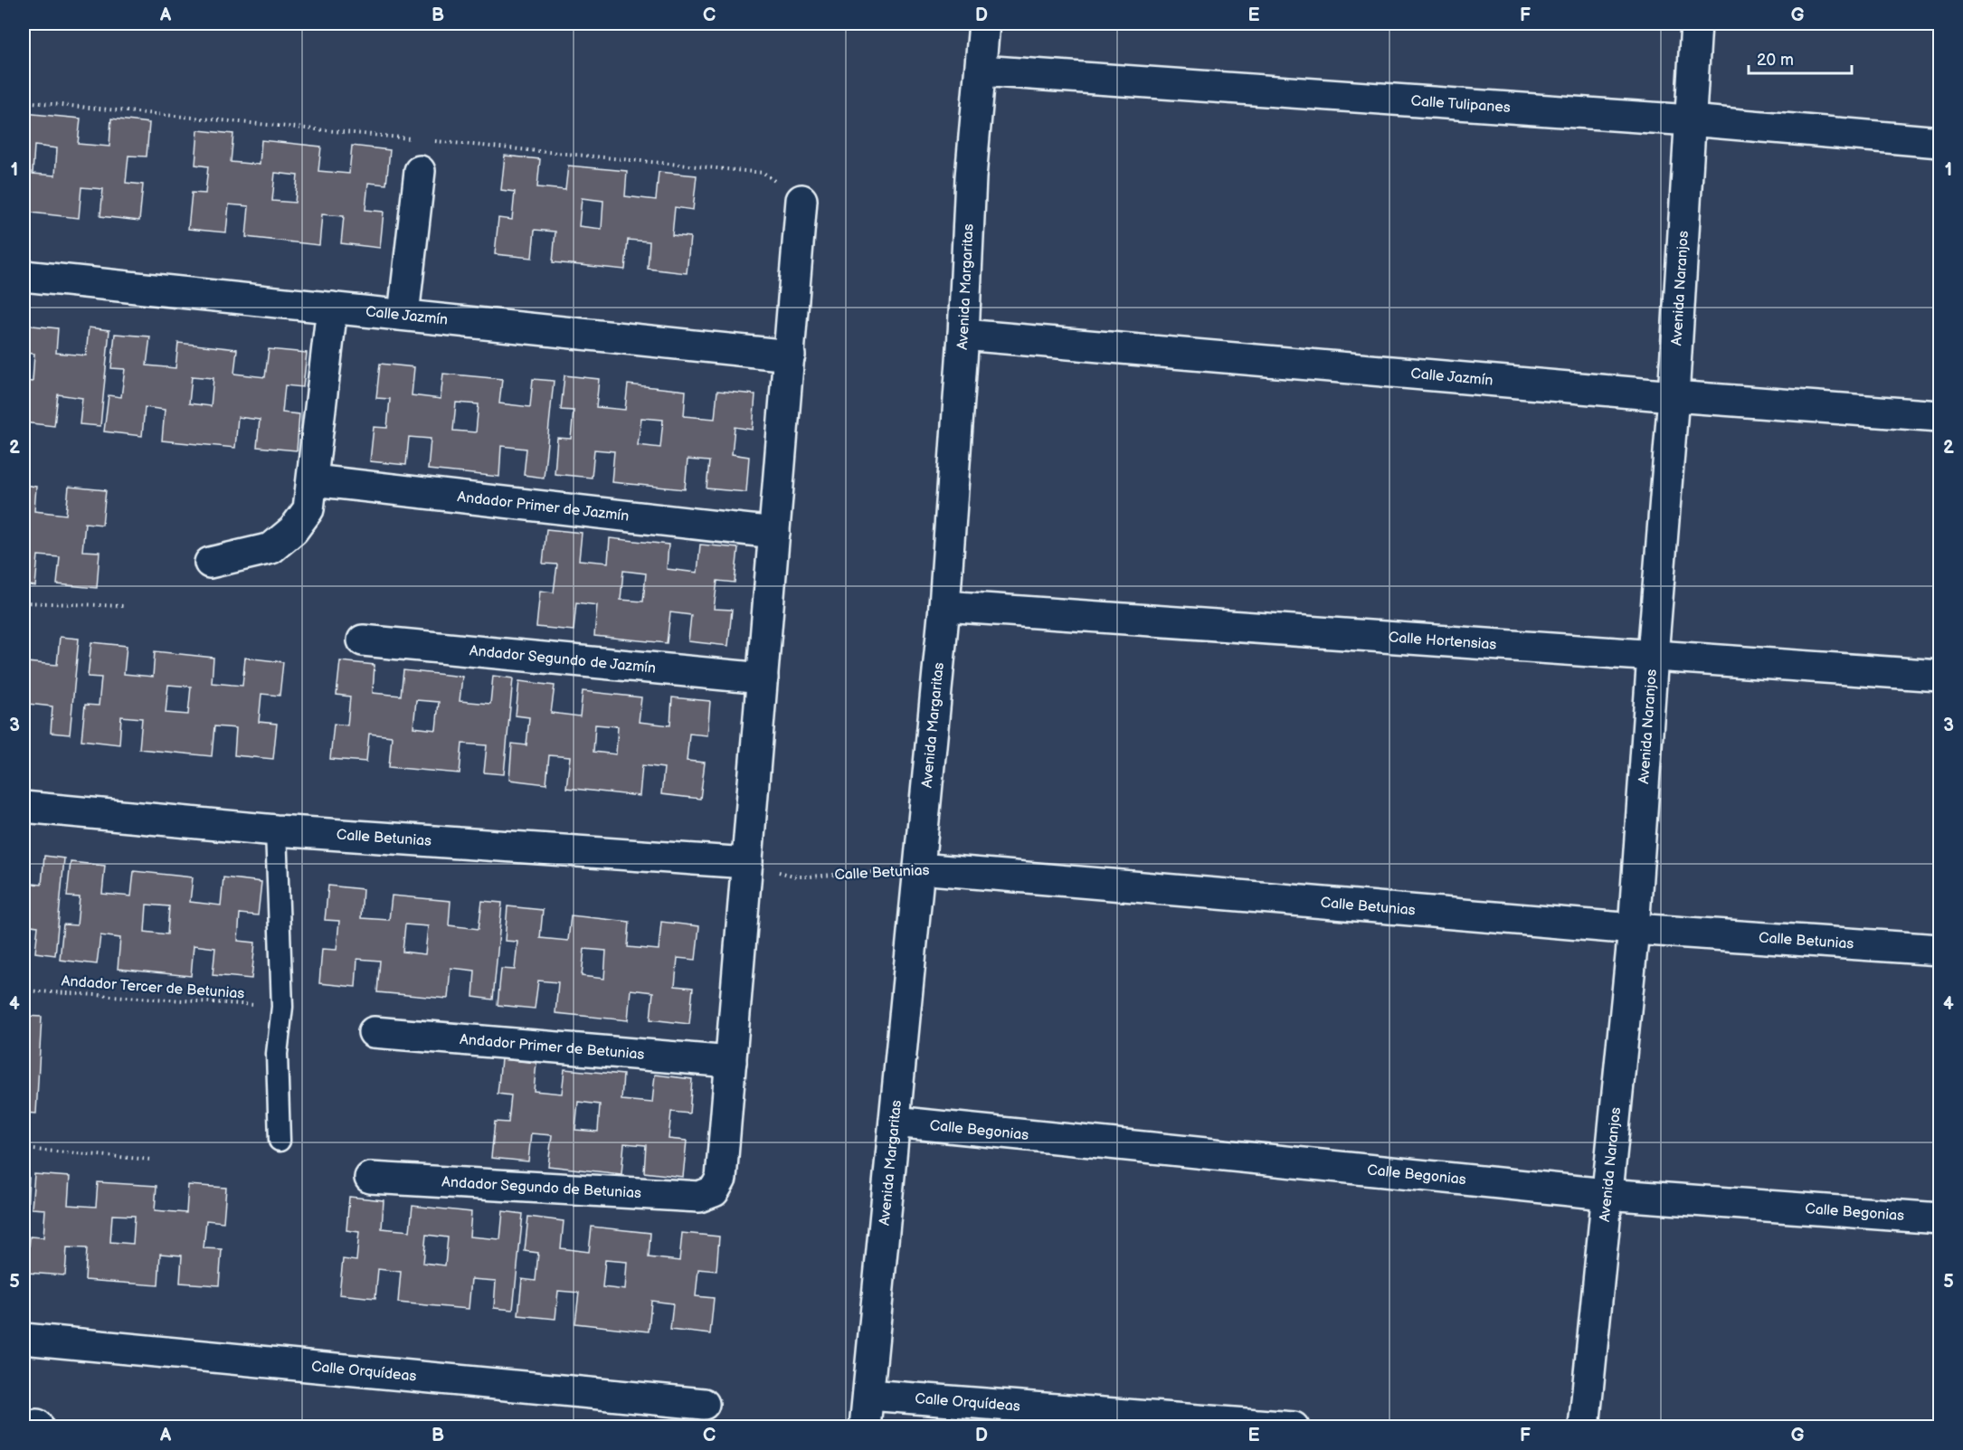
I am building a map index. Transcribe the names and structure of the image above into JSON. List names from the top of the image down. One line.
{"streets":{"street":["Calle Tulipanes","Avenida Margaritas","Avenida Naranjos","Calle Jazmín","Andador Primer de Jazmín","Calle Hortensias","Andador Segundo de Jazmín","Calle Betunias","Andador Primer de Betunias","Calle Begonias","Andador Segundo de Betunias","Calle Orquídeas"],"path":["Andador Tercer de Betunias"]},"crossings":[["Calle Tulipanes","Avenida Margaritas"],["Calle Tulipanes","Avenida Naranjos"],["Avenida Margaritas","Calle Jazmín"],["Avenida Margaritas","Calle Hortensias"],["Avenida Margaritas","Calle Betunias"],["Avenida Margaritas","Calle Begonias"],["Avenida Margaritas","Calle Orquídeas"],["Avenida Naranjos","Calle Jazmín"],["Avenida Naranjos","Calle Hortensias"],["Avenida Naranjos","Calle Betunias"],["Avenida Naranjos","Calle Begonias"],["Andador Primer de Betunias","Andador Segundo de Betunias"]],"scale_bar":"20 m","grid":{"columns":["A","B","C","D","E","F","G"],"rows":["1","2","3","4","5"]}}
